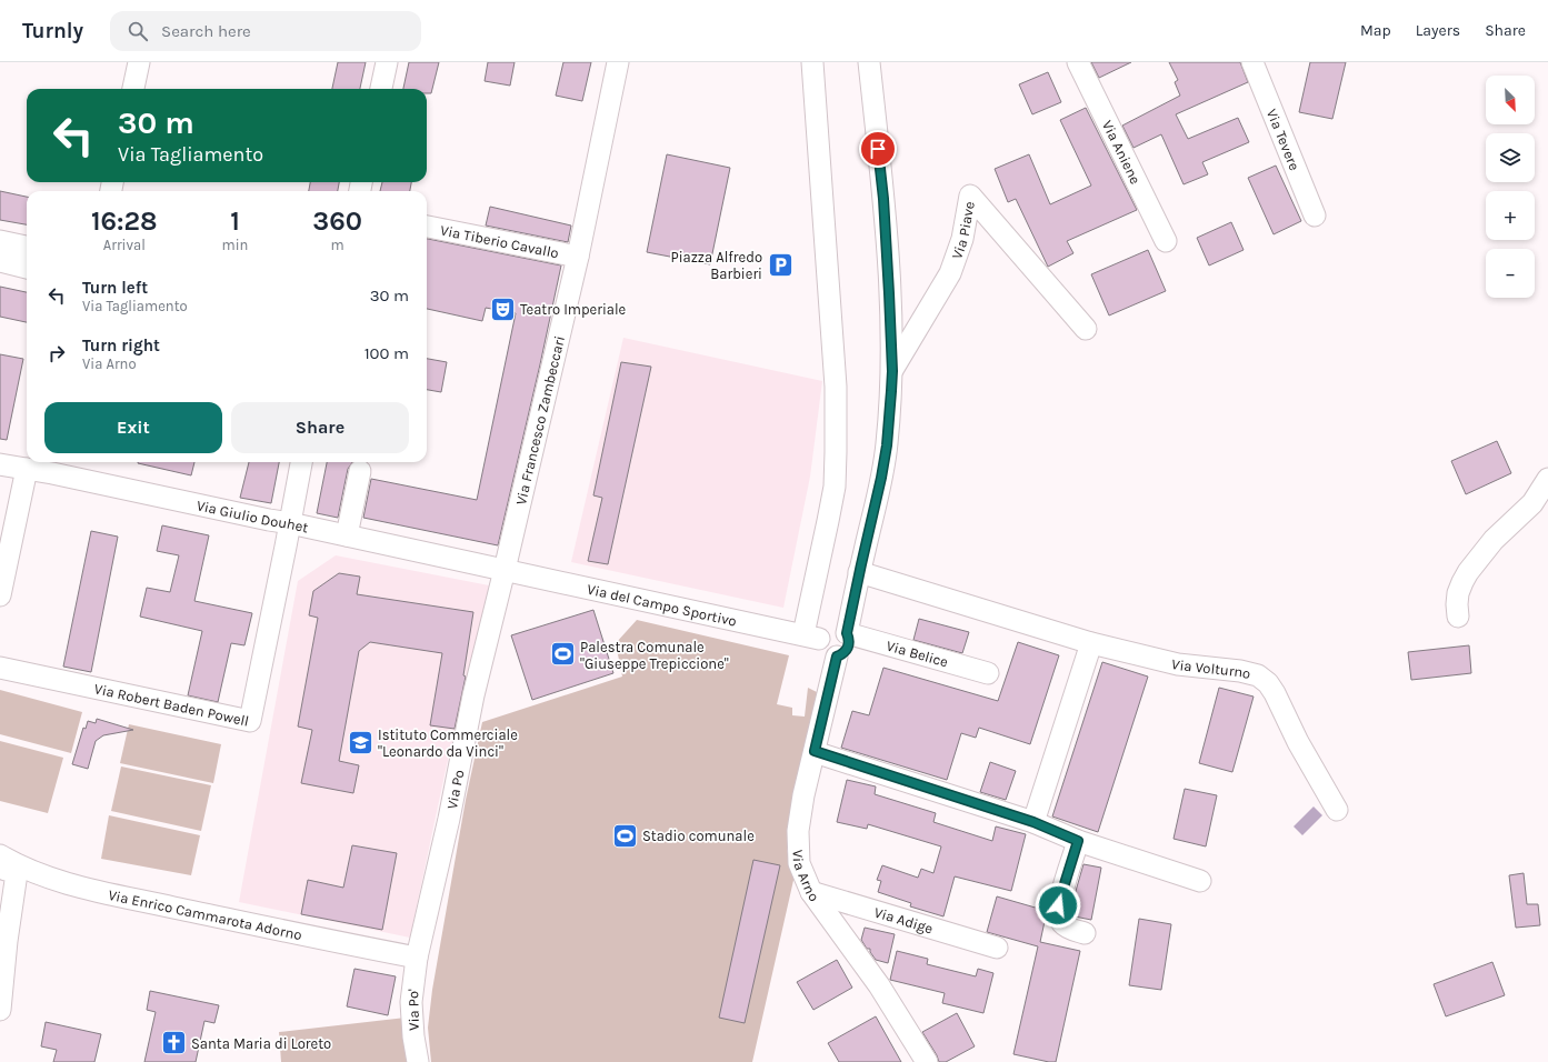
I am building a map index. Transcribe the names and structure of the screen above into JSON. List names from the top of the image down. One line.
{"streets":{"street":["Via Tevere","Via Aniene","Via Piave","Via Tiberio Cavallo","Via Francesco Zambeccari","Via Giulio Douhet","Via del Campo Sportivo","Via Belice","Via Volturno","Via Robert Baden Powell","Via Po","Via Arno","Via Enrico Cammarota Adorno","Via Adige","Via Po'"]},"crossings":[["Via Tiberio Cavallo","Via Francesco Zambeccari"],["Via Francesco Zambeccari","Via Giulio Douhet"],["Via Francesco Zambeccari","Via del Campo Sportivo"],["Via Francesco Zambeccari","Via Po"],["Via Giulio Douhet","Via del Campo Sportivo"],["Via Giulio Douhet","Via Robert Baden Powell"],["Via Giulio Douhet","Via Po"],["Via del Campo Sportivo","Via Belice"],["Via del Campo Sportivo","Via Po"],["Via Po","Via Enrico Cammarota Adorno"],["Via Po","Via Po'"],["Via Arno","Via Adige"],["Via Enrico Cammarota Adorno","Via Po'"]],"places":{"parking":["Piazza Alfredo Barbieri"],"theatre":["Teatro Imperiale"],"sports":["Palestra Comunale \"Giuseppe Trepiccione\"","Stadio comunale"],"school or university":["Istituto Commerciale \"Leonardo da Vinci\""],"church":["Santa Maria di Loreto"]},"north":"bottom right","page":{"header":"Turnly","search":"Search here","nav":["Map","Layers","Share"],"map_buttons":["+","−"],"turn":["30 m","Via Tagliamento"],"eta":["16:28","Arrival","1","min","360","m"],"list":[{"name":"Turn left","note":"Via Tagliamento","value":"30 m"},{"name":"Turn right","note":"Via Arno","value":"100 m"}],"buttons":["Exit","Share"]}}
